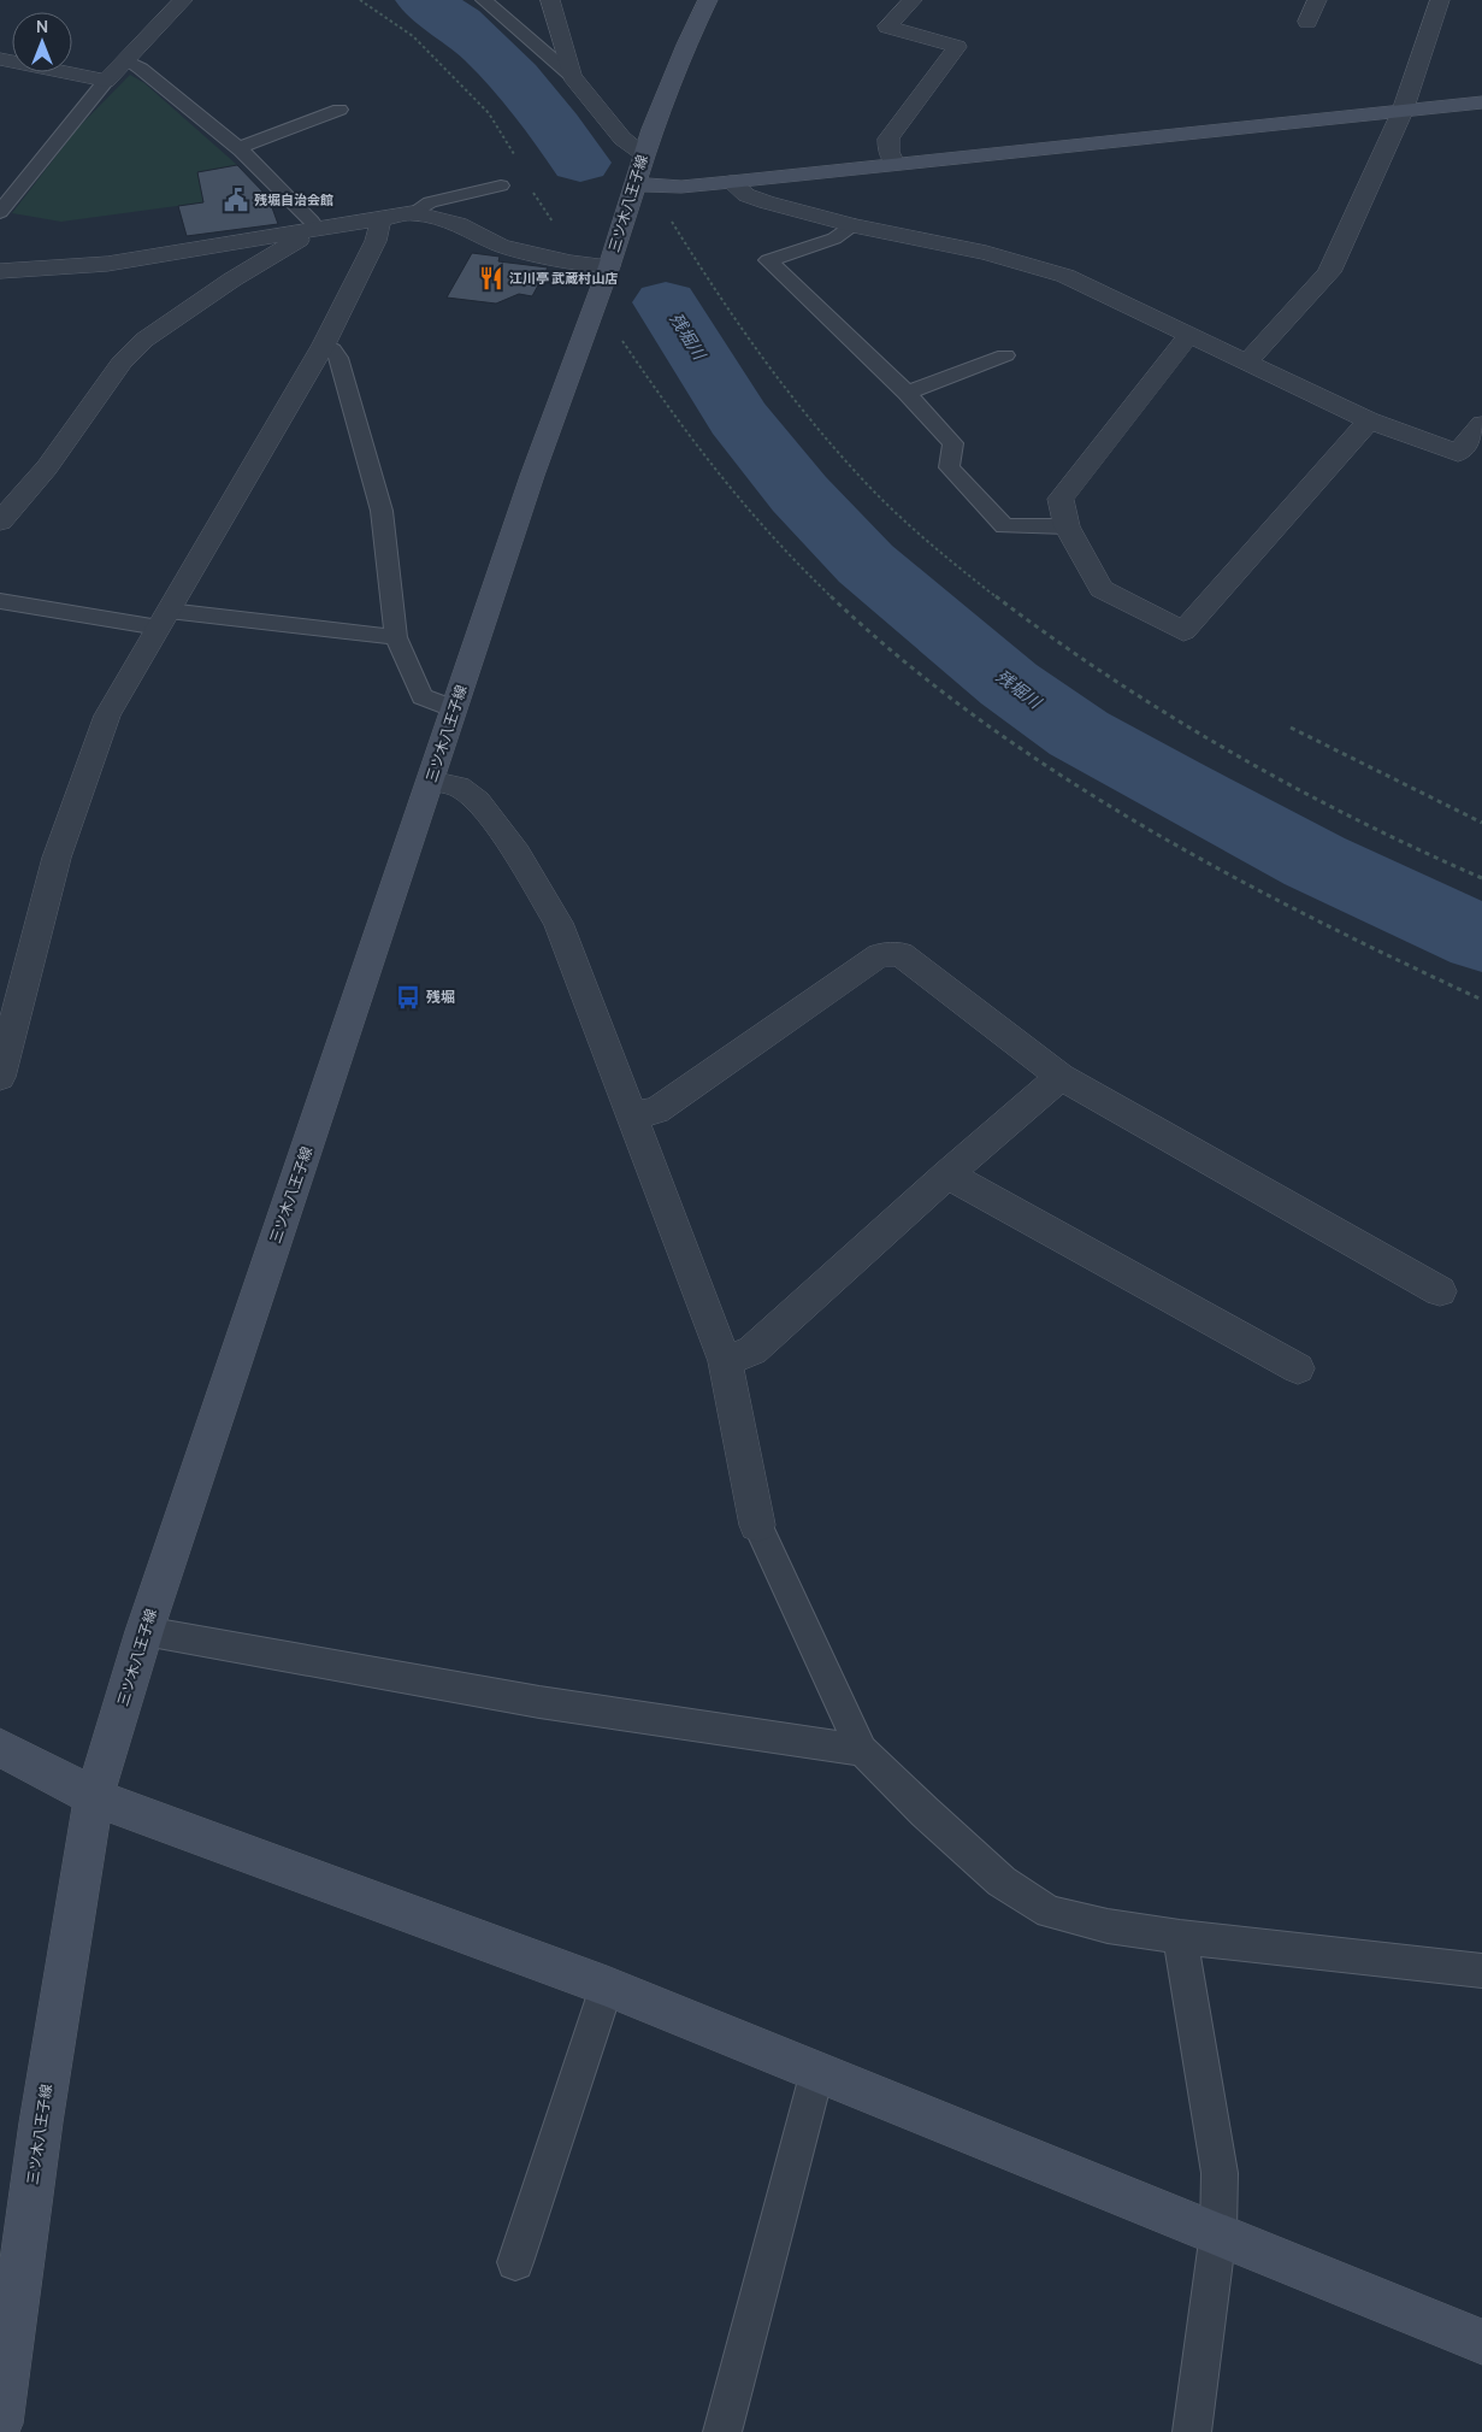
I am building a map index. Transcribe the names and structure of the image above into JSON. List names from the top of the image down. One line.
{"streets":{"main road":["三ツ木八王子線"]},"water":["残堀川"],"places":{"public building":["残堀自治会館"],"restaurant":["江川亭 武蔵村山店"],"bus stop":["残堀"]},"north":"top"}
